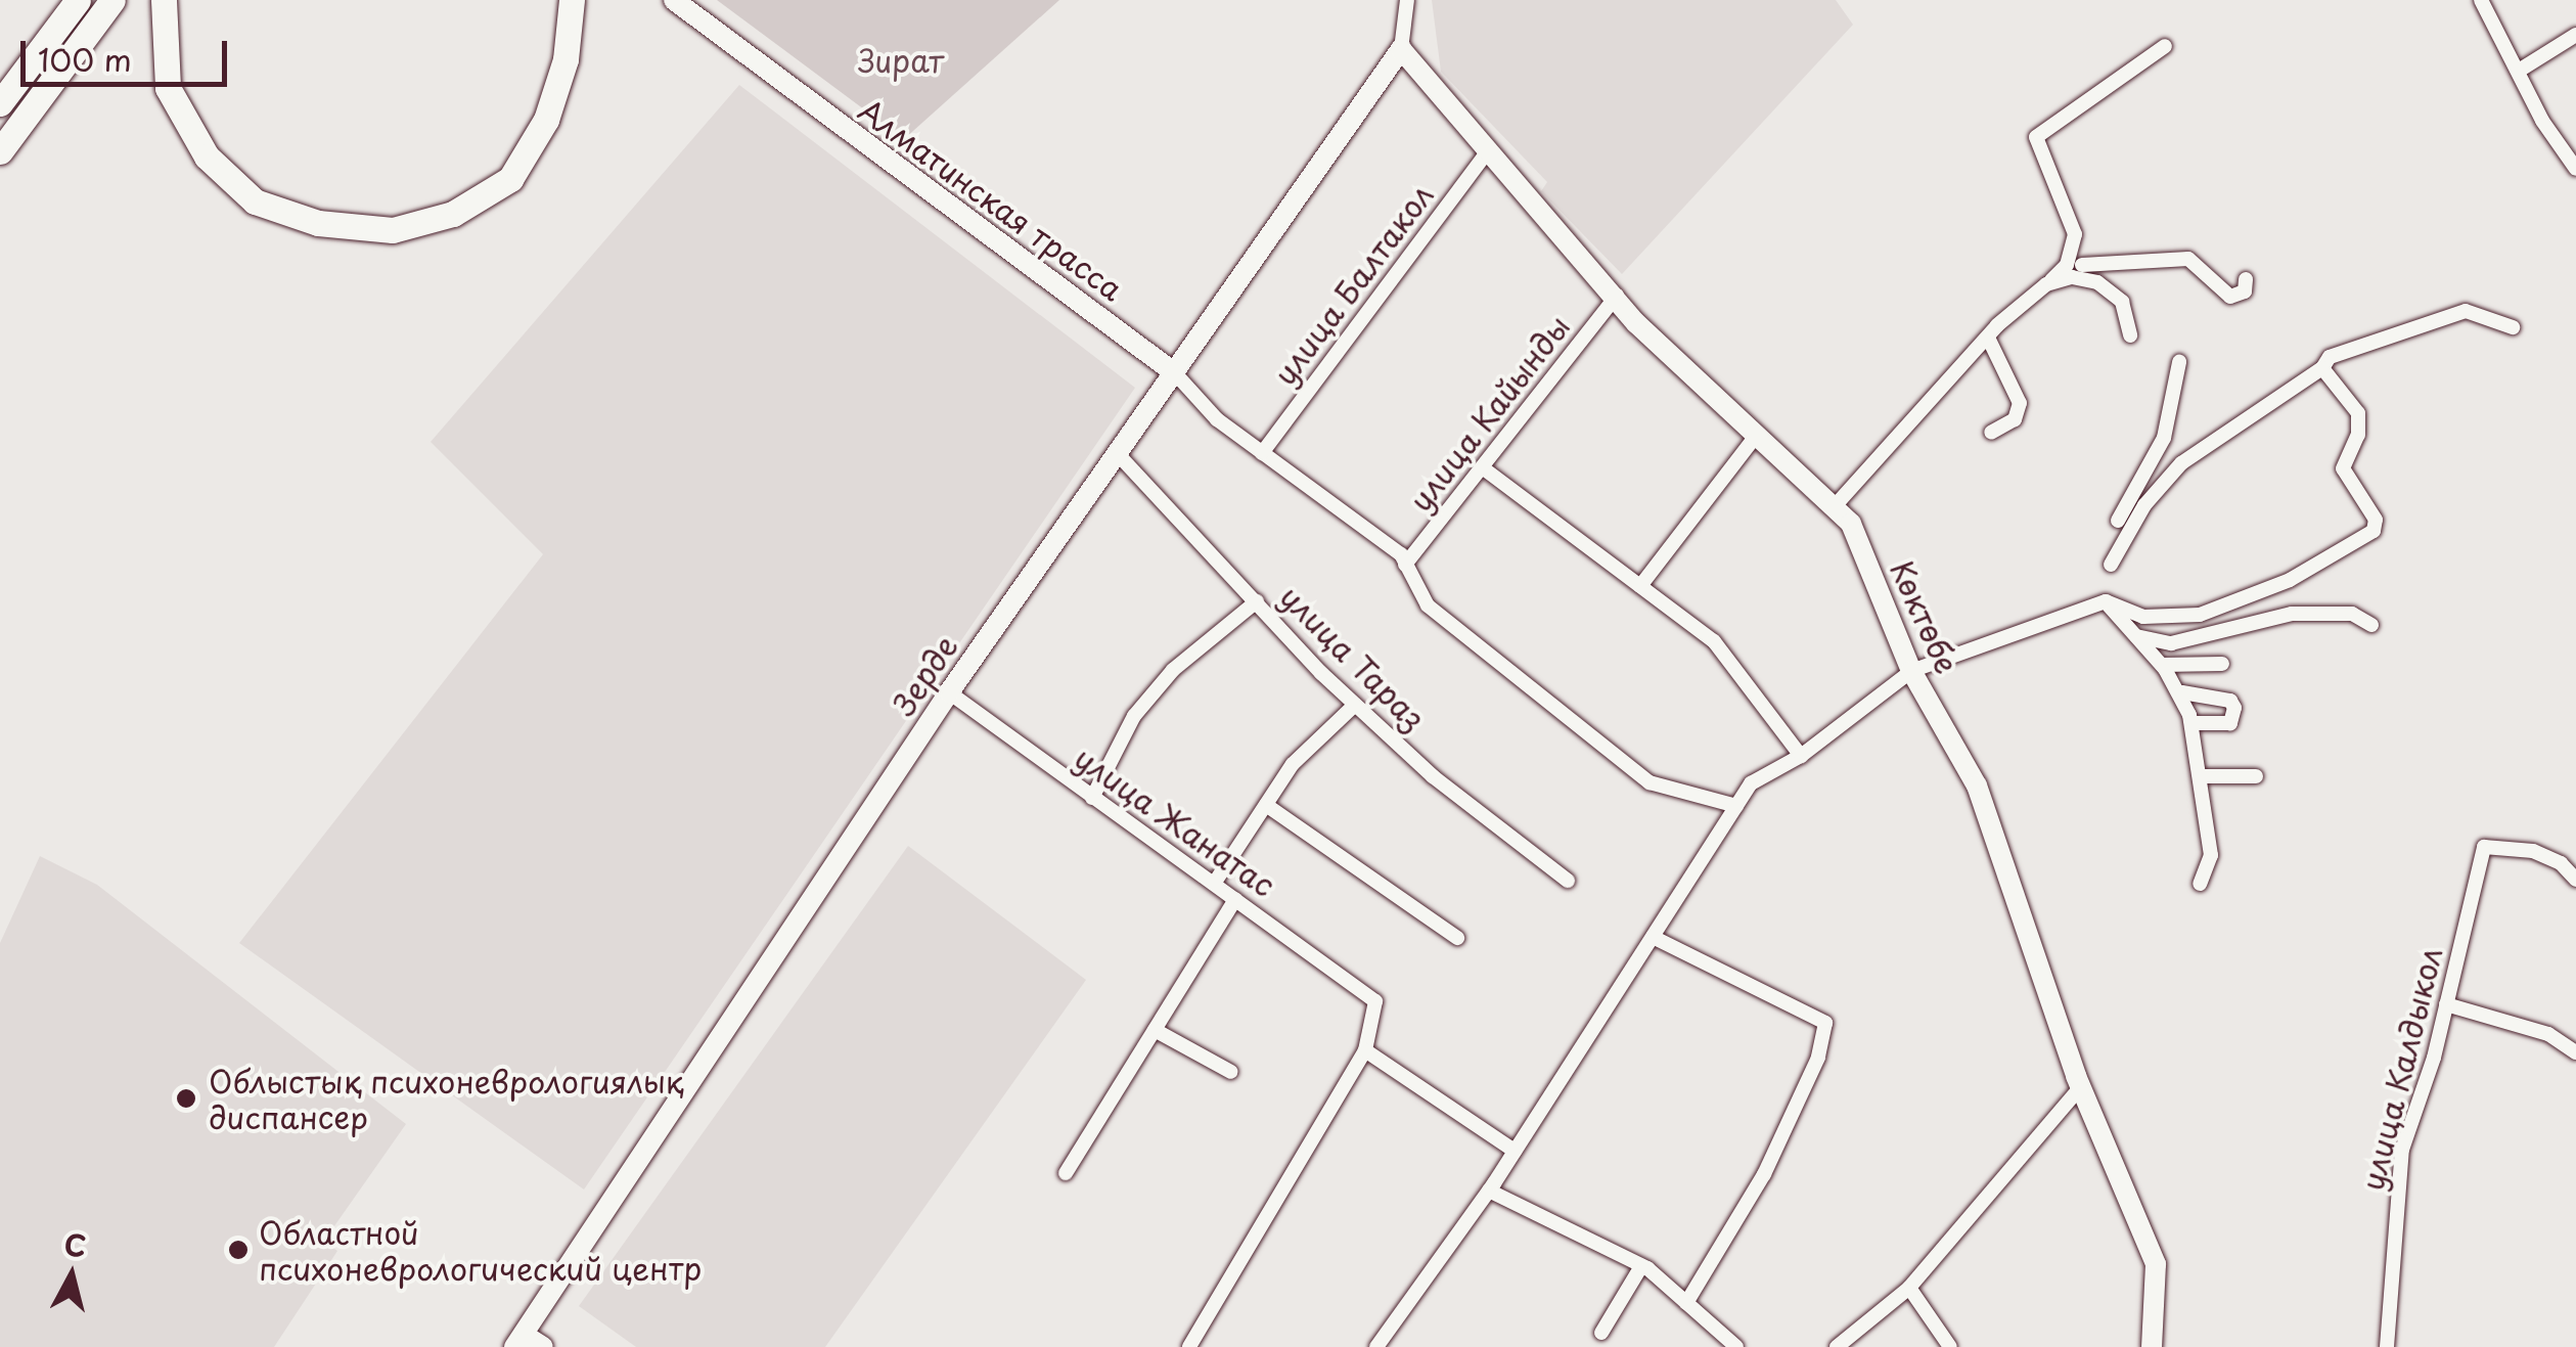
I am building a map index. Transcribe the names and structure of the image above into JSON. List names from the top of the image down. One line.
{"streets":{"street":["Алматинская трасса","улица Балтакол","улица Кайынды","Көктөбе","улица Тараз","Зерде","улица Жанатас","улица Калдыкол"]},"crossings":[["Алматинская трасса","Зерде"],["улица Балтакол","Көктөбе"],["улица Кайынды","Көктөбе"],["Көктөбе","Зерде"],["улица Тараз","Зерде"],["Зерде","улица Жанатас"]],"parks":["Зират"],"places":["Облыстық психоневрологиялық диспансер","Областной психоневрологический центр"],"scale_bar":"100 m","north":"top"}
